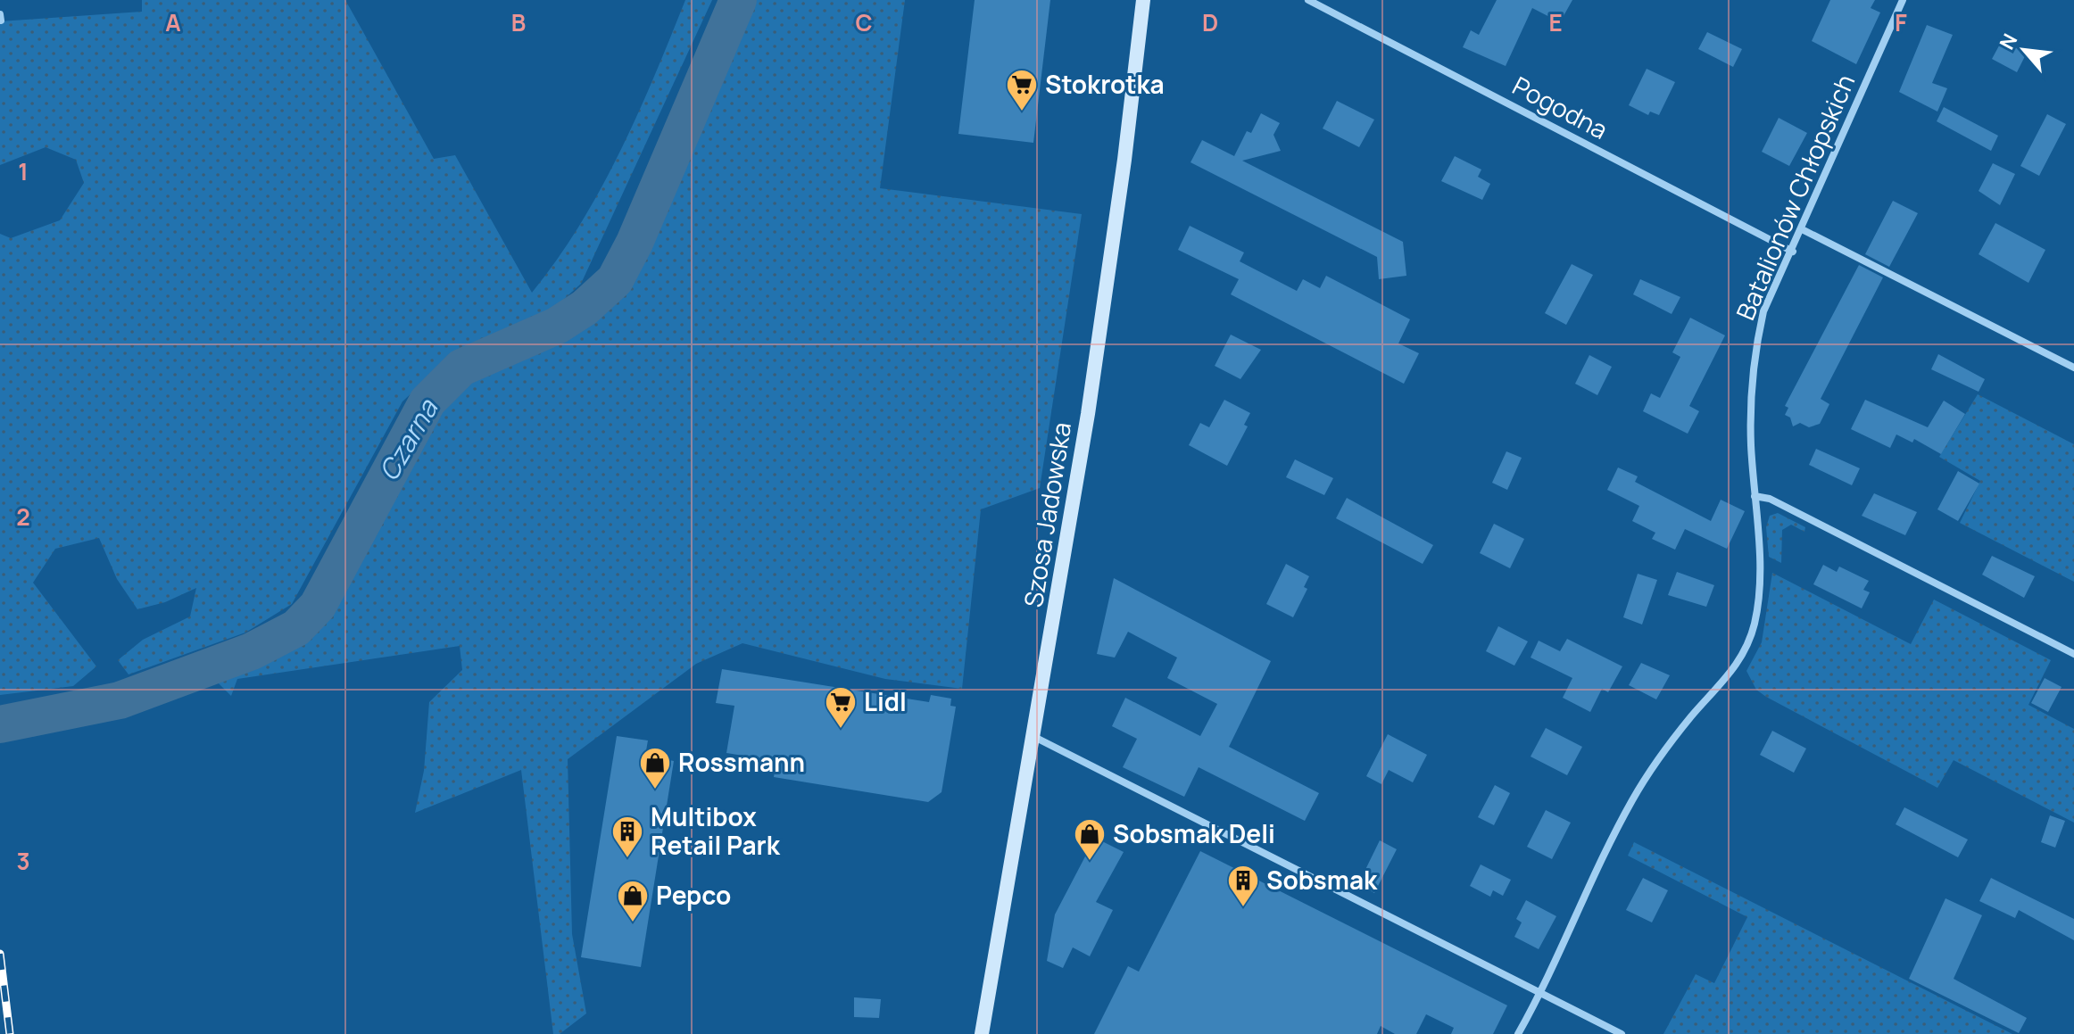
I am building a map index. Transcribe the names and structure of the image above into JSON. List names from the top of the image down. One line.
{"streets":{"main road":["Szosa Jadowska"],"street":["Pogodna","Batalionów Chłopskich"]},"crossings":[["Pogodna","Batalionów Chłopskich"]],"water":["Czarna"],"places":{"supermarket":["Stokrotka","Lidl"],"shop":["Rossmann","Sobsmak Deli","Pepco"],"building":["Multibox Retail Park","Sobsmak"]},"north":"top left","grid":{"columns":["A","B","C","D","E","F"],"rows":["1","2","3"]}}
